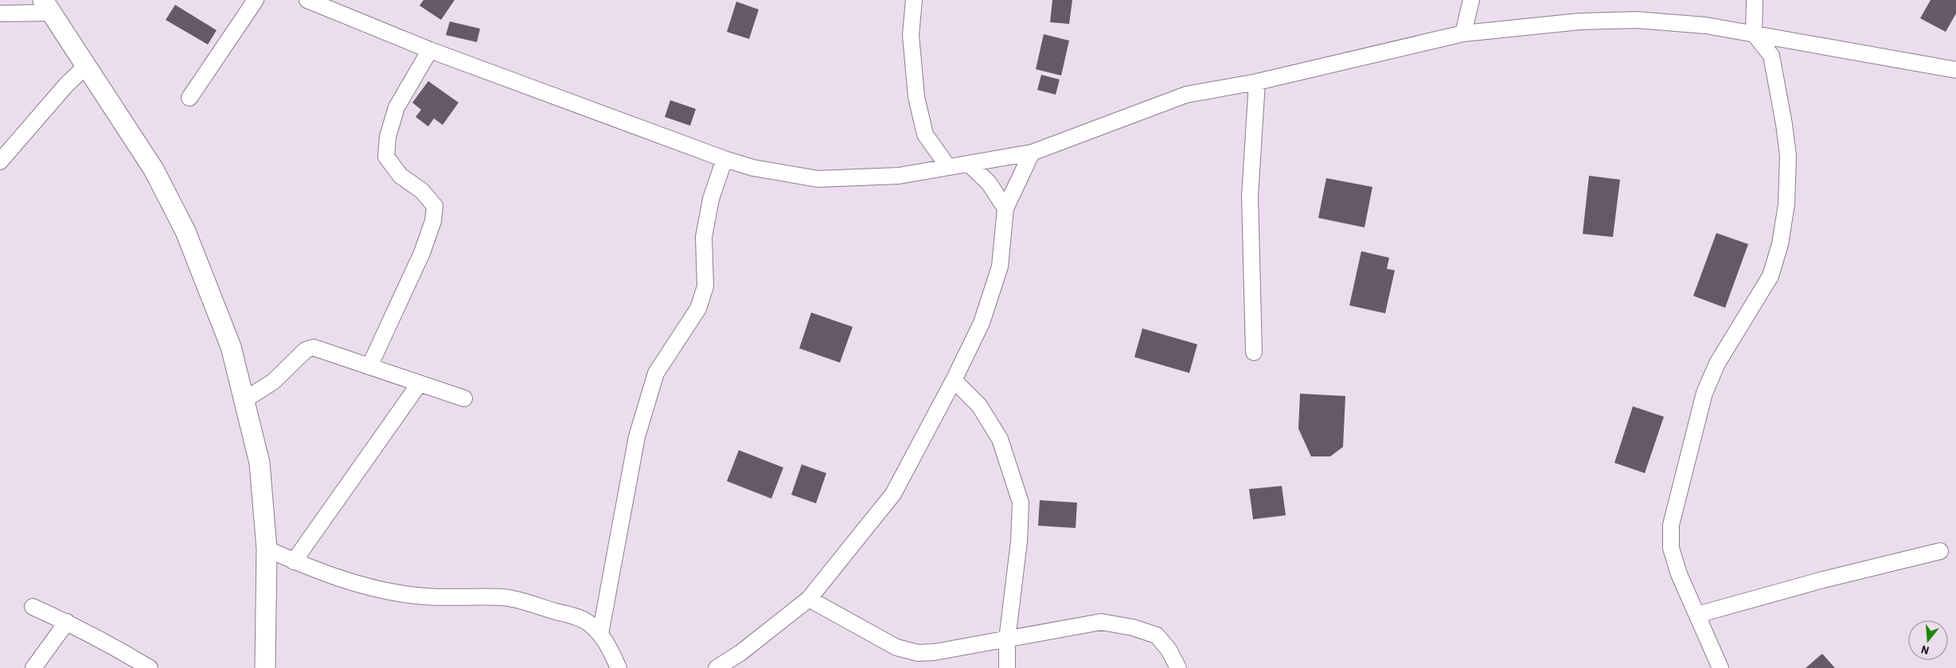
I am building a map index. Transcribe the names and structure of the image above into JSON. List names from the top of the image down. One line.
{"north":"bottom"}
